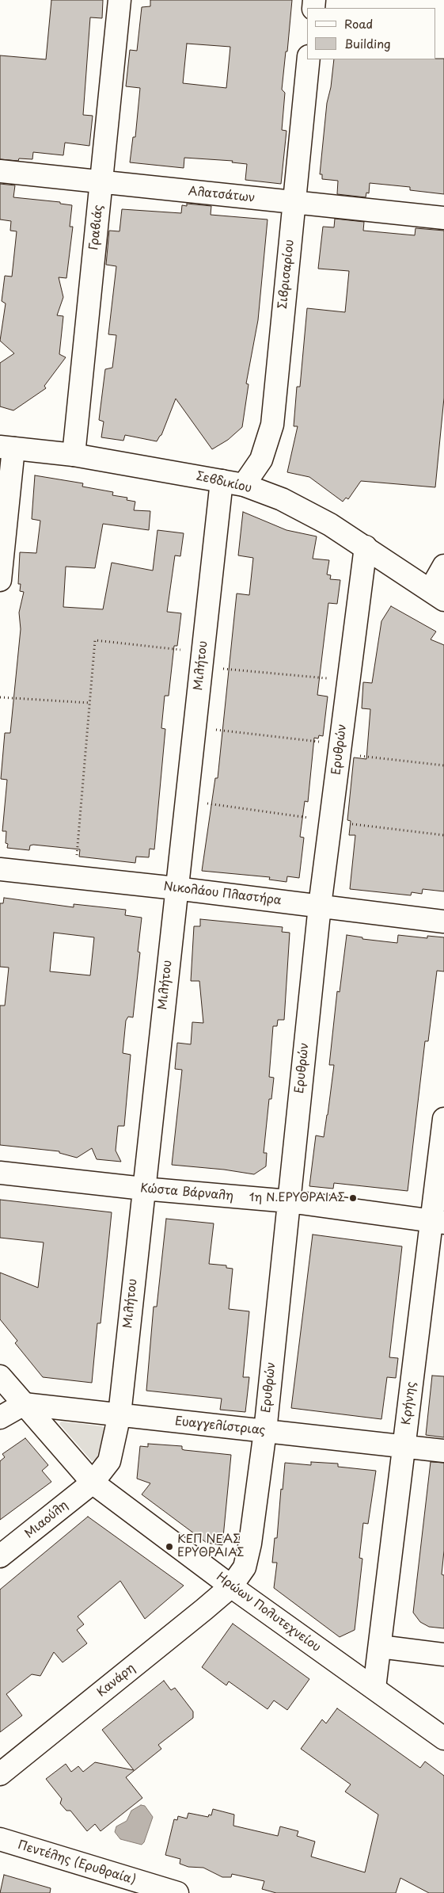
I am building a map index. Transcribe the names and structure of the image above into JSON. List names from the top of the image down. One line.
{"streets":{"street":["Αλατσάτων","Γραβιάς","Σιβρισαρίου","Σεβδικίου","Μιλήτου","Ερυθρών","Νικολάου Πλαστήρα","Κώστα Βάρναλη","Κρήνης","Ευαγγελίστριας","Μιαούλη","Ηρώων Πολυτεχνείου","Κανάρη","Πεντέλης (Ερυθραία)"]},"crossings":[["Αλατσάτων","Γραβιάς"],["Αλατσάτων","Σιβρισαρίου"],["Γραβιάς","Σεβδικίου"],["Σιβρισαρίου","Σεβδικίου"],["Σεβδικίου","Μιλήτου"],["Σεβδικίου","Ερυθρών"],["Μιλήτου","Νικολάου Πλαστήρα"],["Μιλήτου","Κώστα Βάρναλη"],["Μιλήτου","Ευαγγελίστριας"],["Μιλήτου","Μιαούλη"],["Μιλήτου","Ηρώων Πολυτεχνείου"],["Ερυθρών","Νικολάου Πλαστήρα"],["Ερυθρών","Κώστα Βάρναλη"],["Ερυθρών","Ευαγγελίστριας"],["Ερυθρών","Ηρώων Πολυτεχνείου"],["Ερυθρών","Κανάρη"],["Κώστα Βάρναλη","Κρήνης"],["Κρήνης","Ευαγγελίστριας"],["Κρήνης","Ηρώων Πολυτεχνείου"],["Ευαγγελίστριας","Ηρώων Πολυτεχνείου"],["Μιαούλη","Ηρώων Πολυτεχνείου"],["Ηρώων Πολυτεχνείου","Κανάρη"]],"places":["1η Ν.ΕΡΥΘΡΑΙΑΣ","ΚΕΠ ΝΕΑΣ ΕΡΥΘΡΑΙΑΣ"],"legend":["Road","Building"]}
